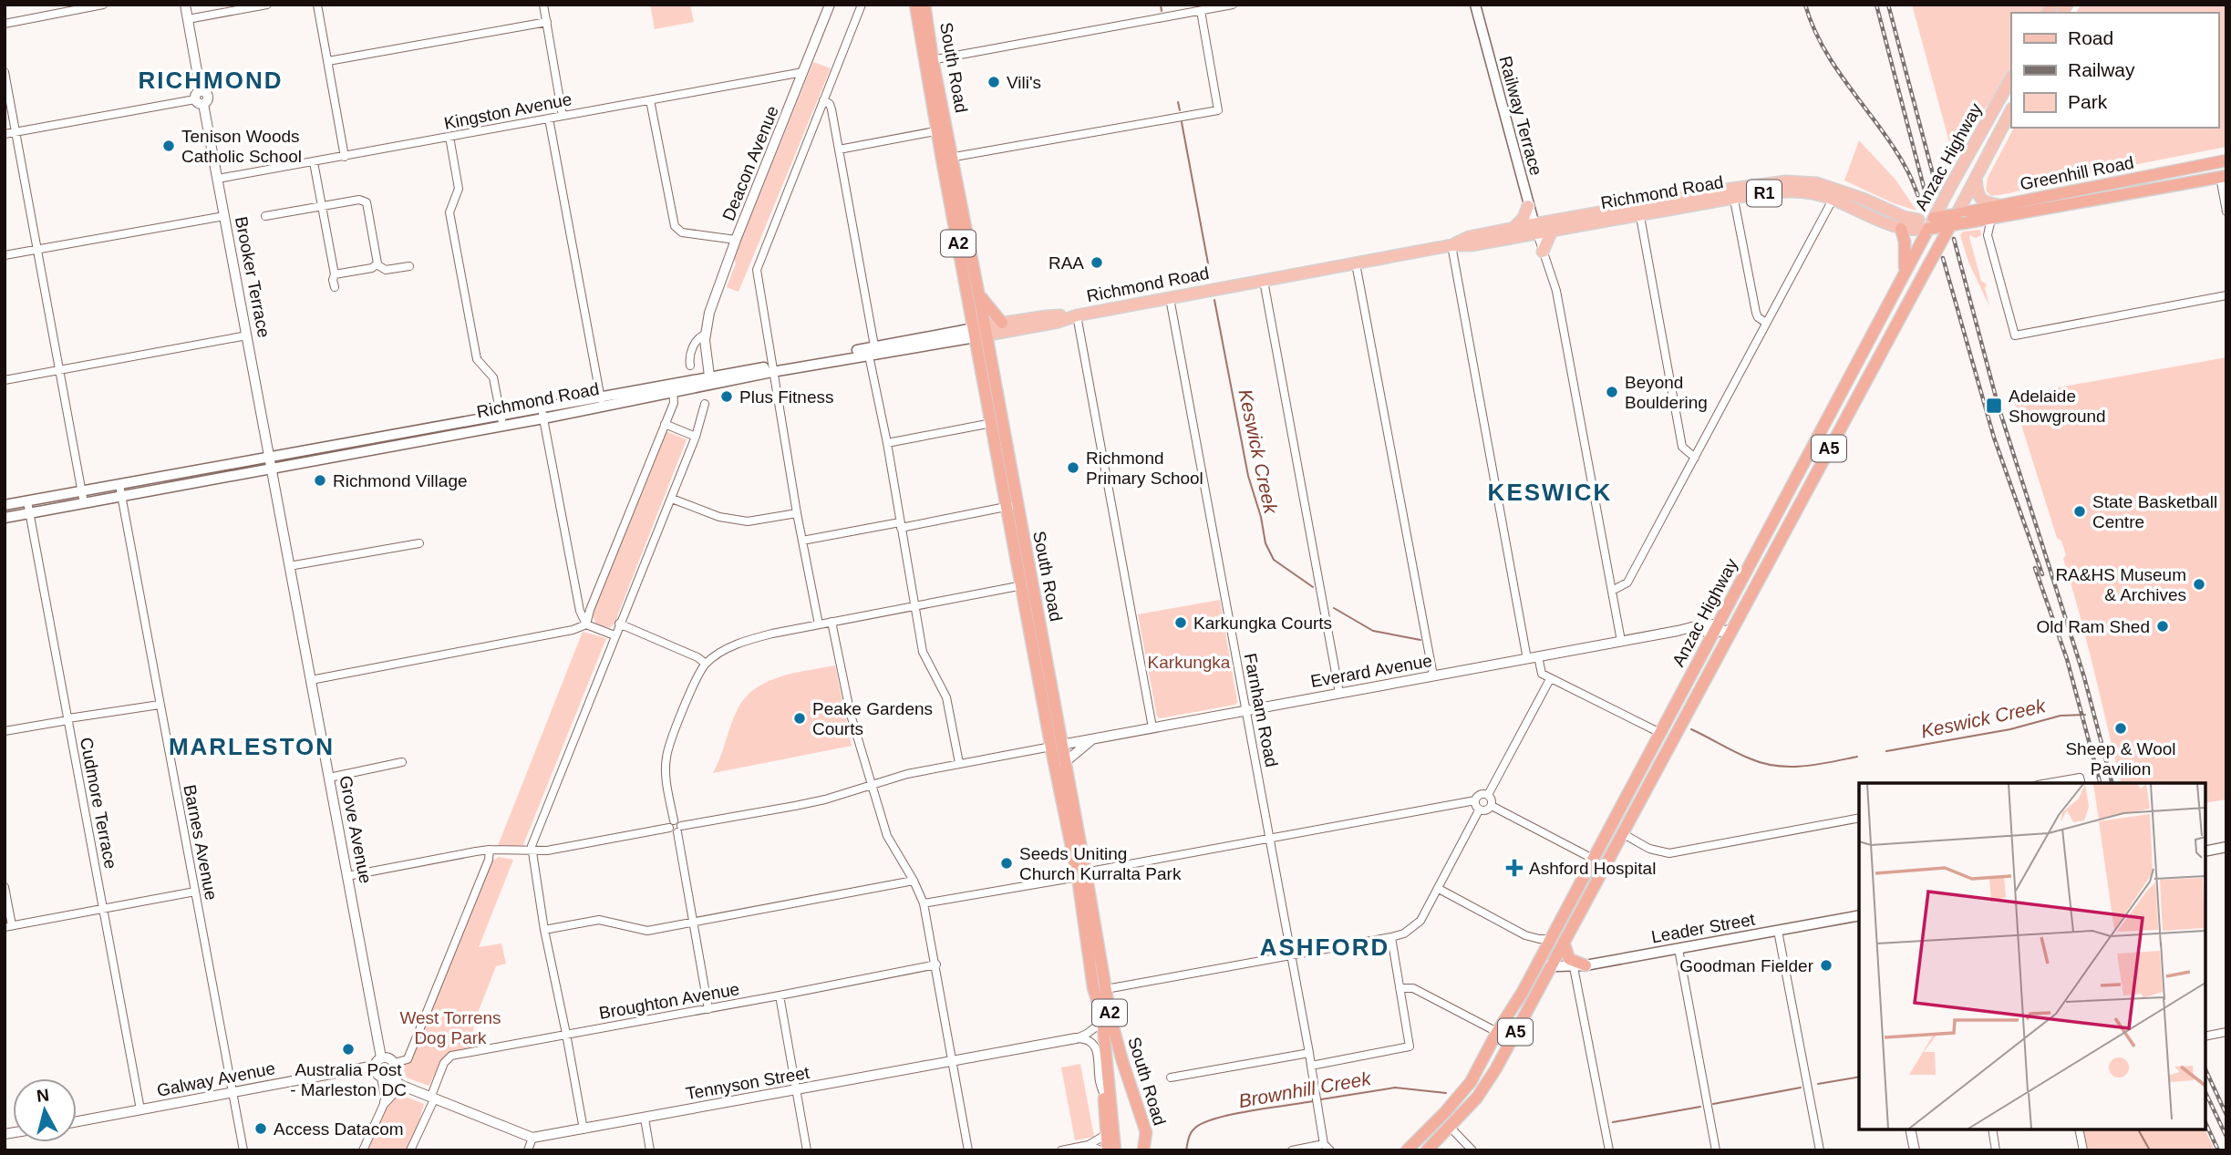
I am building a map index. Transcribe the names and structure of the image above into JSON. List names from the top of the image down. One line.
{"streets":{"highway":["South Road","Anzac Highway","Greenhill Road","Richmond Road","R1","A2","A5"],"main road":["Railway Terrace","Leader Street"],"street":["Kingston Avenue","Deacon Avenue","Brooker Terrace","Everard Avenue","Farnham Road","Cudmore Terrace","Grove Avenue","Barnes Avenue","Broughton Avenue","Galway Avenue","Tennyson Street"]},"crossings":[["South Road","Richmond Road"],["South Road","Everard Avenue"],["Kingston Avenue","Deacon Avenue"],["Kingston Avenue","Brooker Terrace"],["Railway Terrace","Richmond Road"],["Anzac Highway","Greenhill Road"],["Anzac Highway","Richmond Road"],["Anzac Highway","Everard Avenue"],["Anzac Highway","Leader Street"],["Deacon Avenue","Richmond Road"],["Greenhill Road","Richmond Road"],["Richmond Road","Brooker Terrace"],["Richmond Road","Farnham Road"],["Richmond Road","Cudmore Terrace"],["Richmond Road","Grove Avenue"],["Richmond Road","Barnes Avenue"],["Brooker Terrace","Grove Avenue"],["Everard Avenue","Farnham Road"],["Cudmore Terrace","Galway Avenue"],["Barnes Avenue","Galway Avenue"],["Broughton Avenue","Tennyson Street"]],"districts":["RICHMOND","KESWICK","MARLESTON","ASHFORD"],"water":["Keswick Creek","Brownhill Creek"],"parks":["Karkungka","West Torrens Dog Park"],"places":{"other":["Vili's","Tenison Woods Catholic School","RAA","Beyond Bouldering","Plus Fitness","Richmond Primary School","Richmond Village","State Basketball Centre","RA&HS Museum & Archives","Karkungka Courts","Old Ram Shed","Peake Gardens Courts","Sheep & Wool Pavilion","Seeds Uniting Church Kurralta Park","Goodman Fielder","Australia Post - Marleston DC","Access Datacom"],"transit":["Adelaide Showground"],"health":["Ashford Hospital"]},"legend":["Road","Railway","Park"],"north":"top"}
